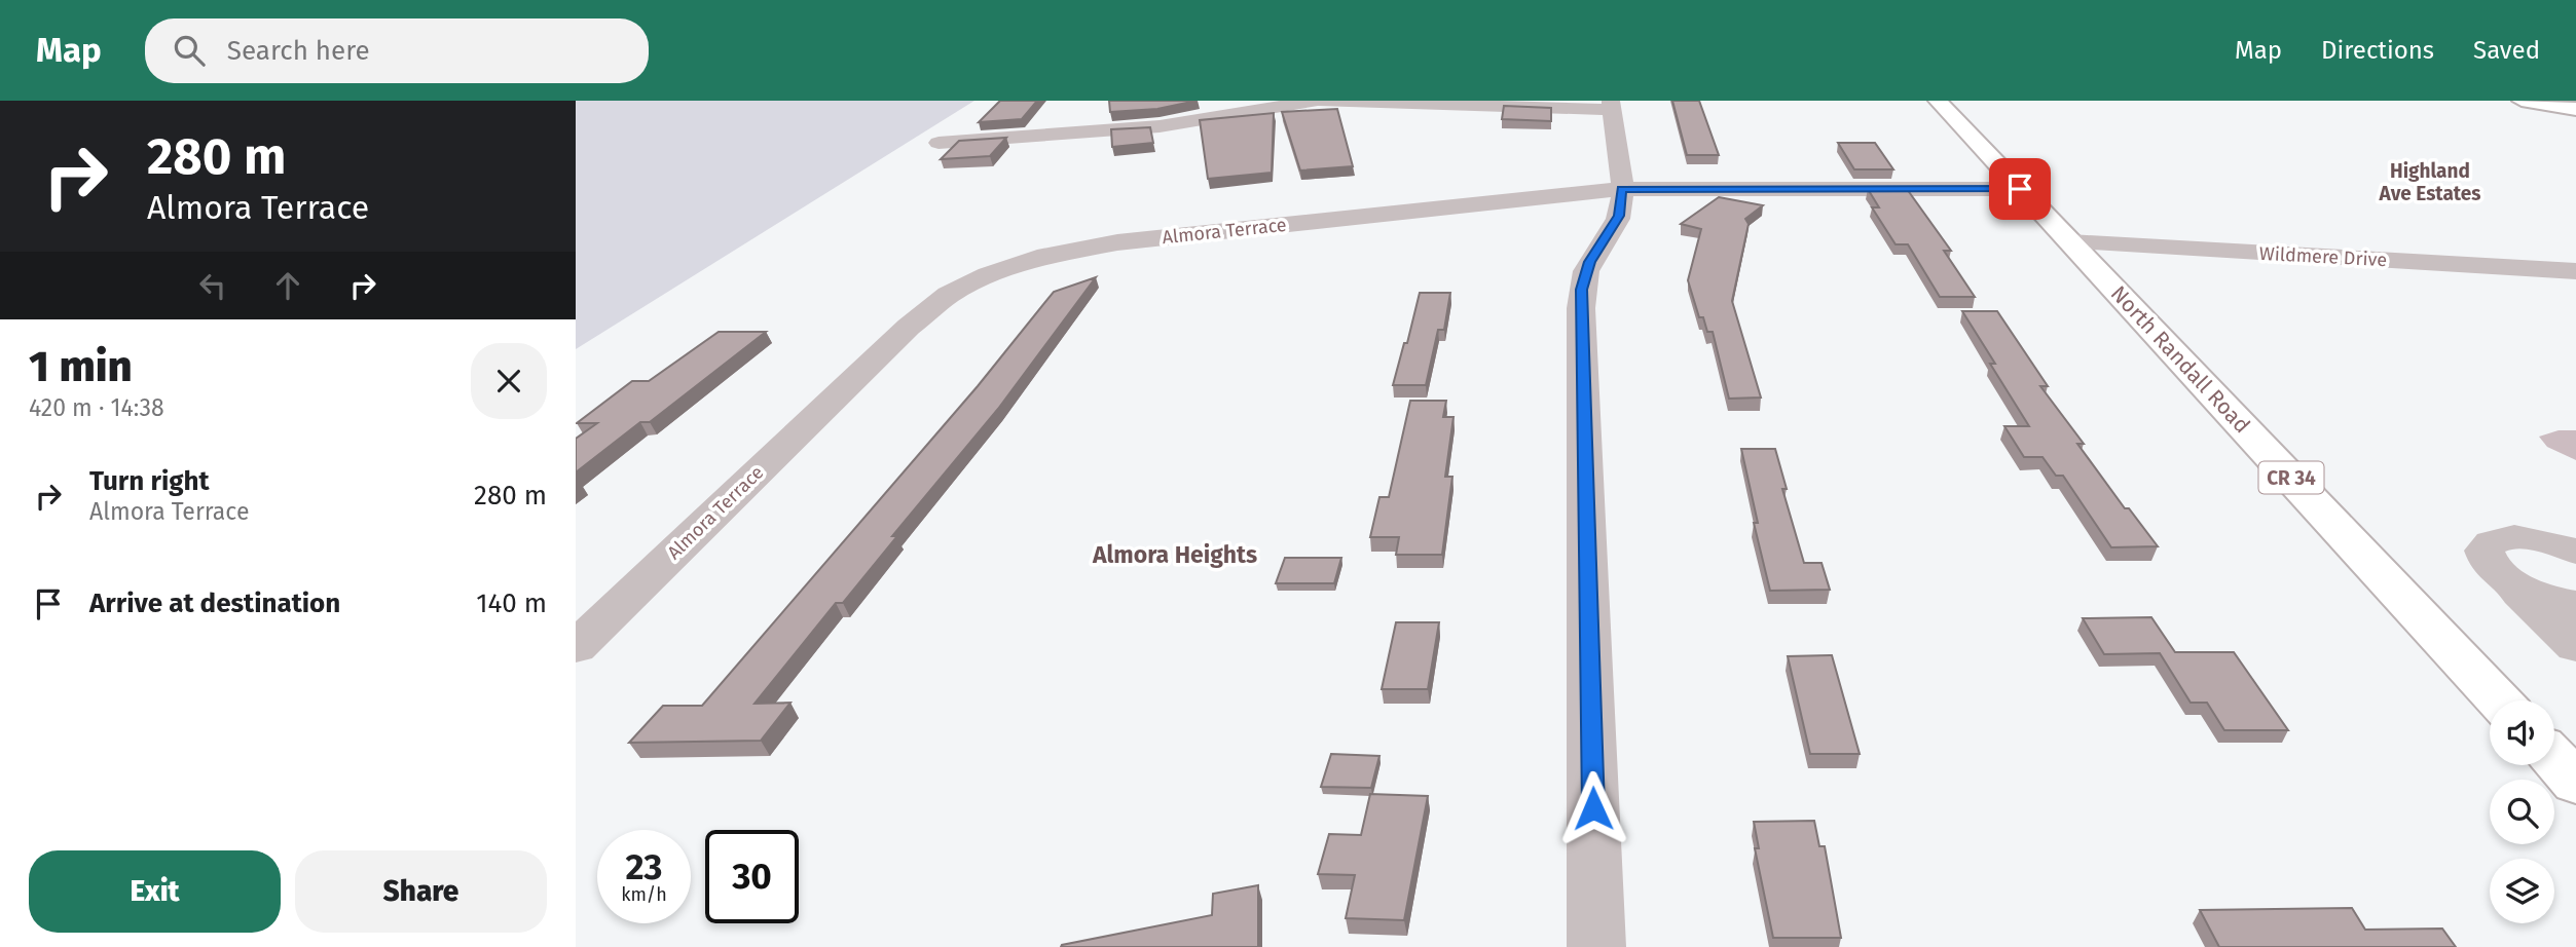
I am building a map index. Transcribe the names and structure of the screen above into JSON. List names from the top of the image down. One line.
{"streets":{"main road":["North Randall Road","CR 34"],"street":["Almora Terrace","Wildmere Drive"]},"crossings":[["Almora Terrace","North Randall Road"],["Wildmere Drive","North Randall Road"]],"districts":["Highland Ave Estates","Almora Heights"],"page":{"header":"Map","search":"Search here","nav":["Map","Directions","Saved"],"turn":["280 m","Almora Terrace"],"heading":["1 min","420 m · 14:38"],"list":[{"name":"Turn right","note":"Almora Terrace","value":"280 m"},{"name":"Arrive at destination","value":"140 m"}],"speed":"23 km/h","limit":"30","buttons":["Exit","Share"]}}
